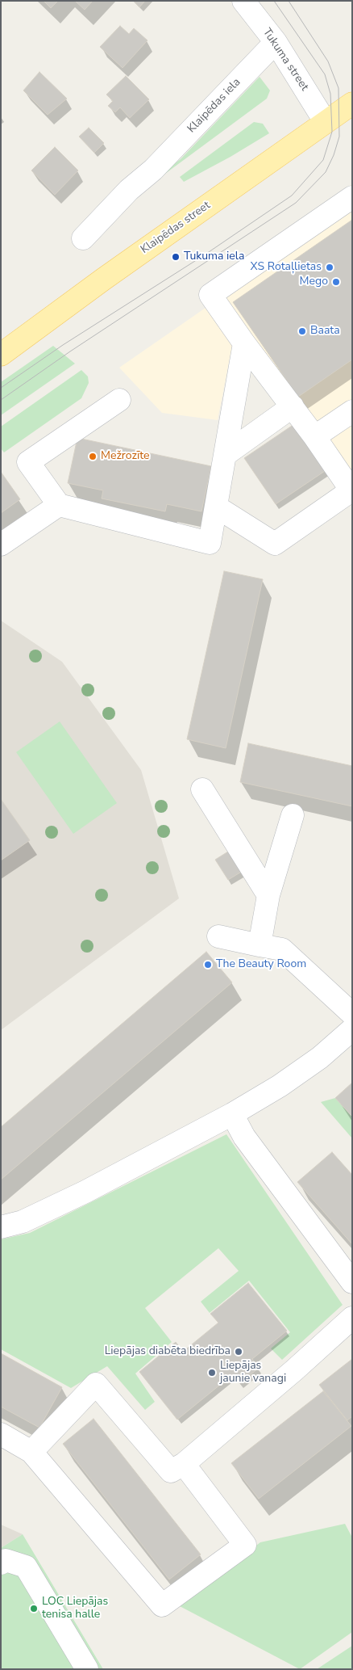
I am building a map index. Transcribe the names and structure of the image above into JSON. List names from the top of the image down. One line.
{"streets":{"main road":["Klaipēdas street"],"street":["Tukuma street","Klaipēdas iela"]},"crossings":[["Tukuma street","Klaipēdas iela"],["Tukuma street","Klaipēdas street"]],"places":["Tukuma iela","XS Rotaļlietas","Mego","Baata","Mežrozīte","The Beauty Room","Liepājas diabēta biedrība","Liepājas jaunie vanagi","LOC Liepājas tenisa halle"]}
